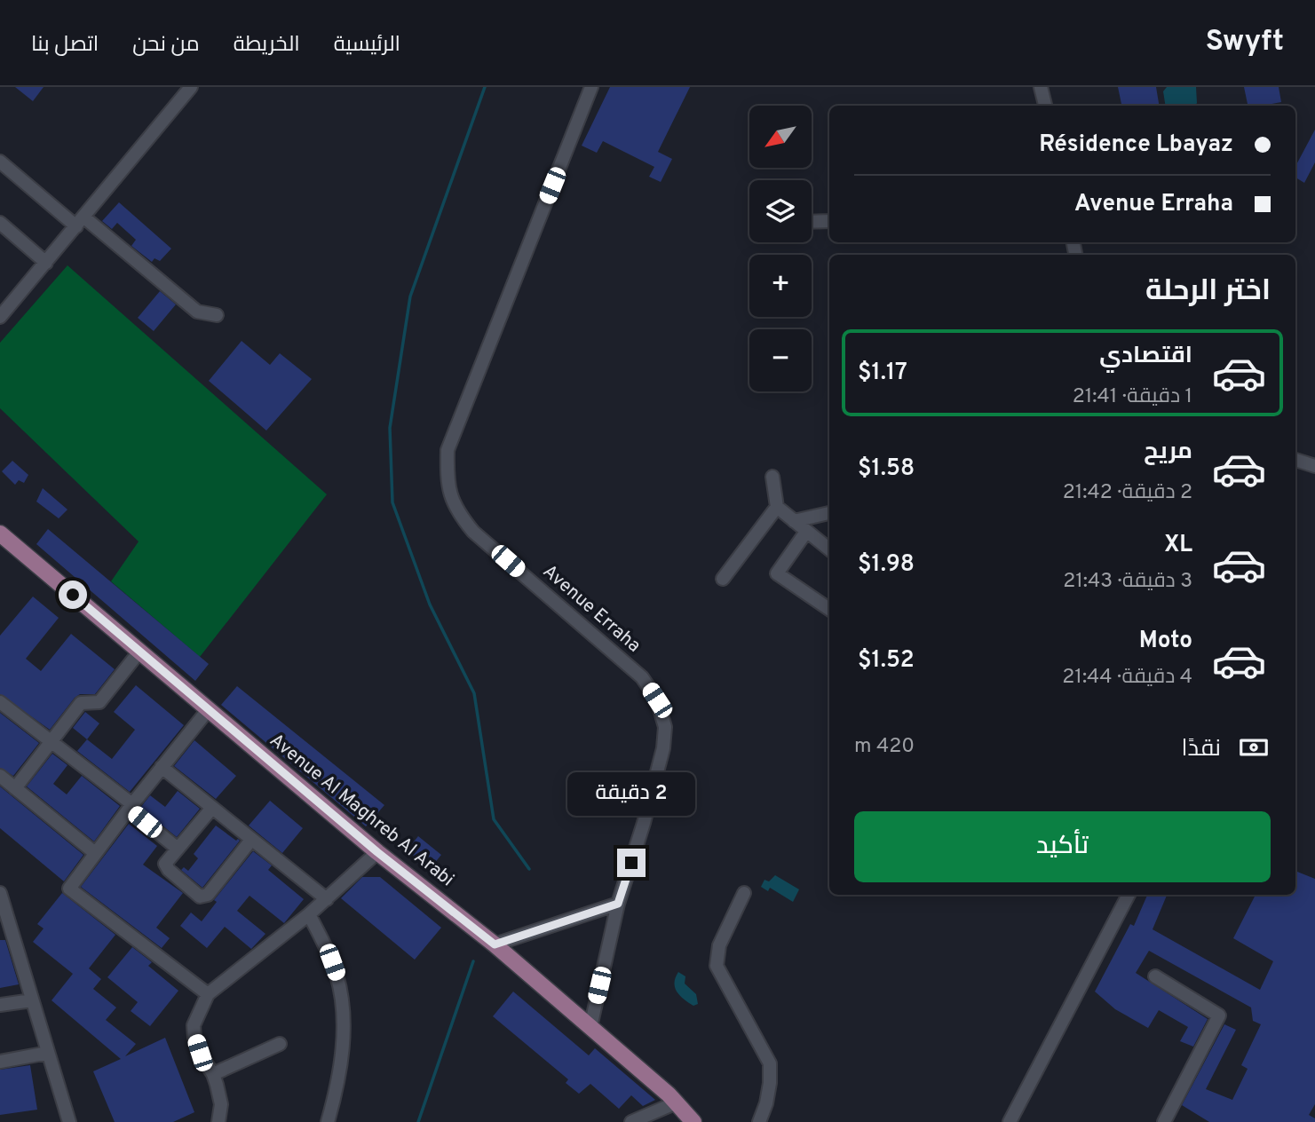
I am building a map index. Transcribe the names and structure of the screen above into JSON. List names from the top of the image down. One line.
{"streets":{"main road":["Avenue Al Maghreb Al Arabi"],"street":["Avenue Erraha"]},"crossings":[["Avenue Erraha","Avenue Al Maghreb Al Arabi"]],"north":"bottom left","page":{"header":"Swyft","nav":["الرئيسية","الخريطة","من نحن","اتصل بنا"],"map_buttons":["+","−"],"banner":["Résidence Lbayaz","Avenue Erraha"],"heading":"اختر الرحلة","list":[{"name":"اقتصادي","note":"1 دقيقة · 21:41","value":"$1.17"},{"name":"مريح","note":"2 دقيقة · 21:42","value":"$1.58"},{"name":"XL","note":"3 دقيقة · 21:43","value":"$1.98"},{"name":"Moto","note":"4 دقيقة · 21:44","value":"$1.52"}],"pay":["نقدًا","420 m"],"bubble":"2 دقيقة","buttons":"تأكيد"}}
